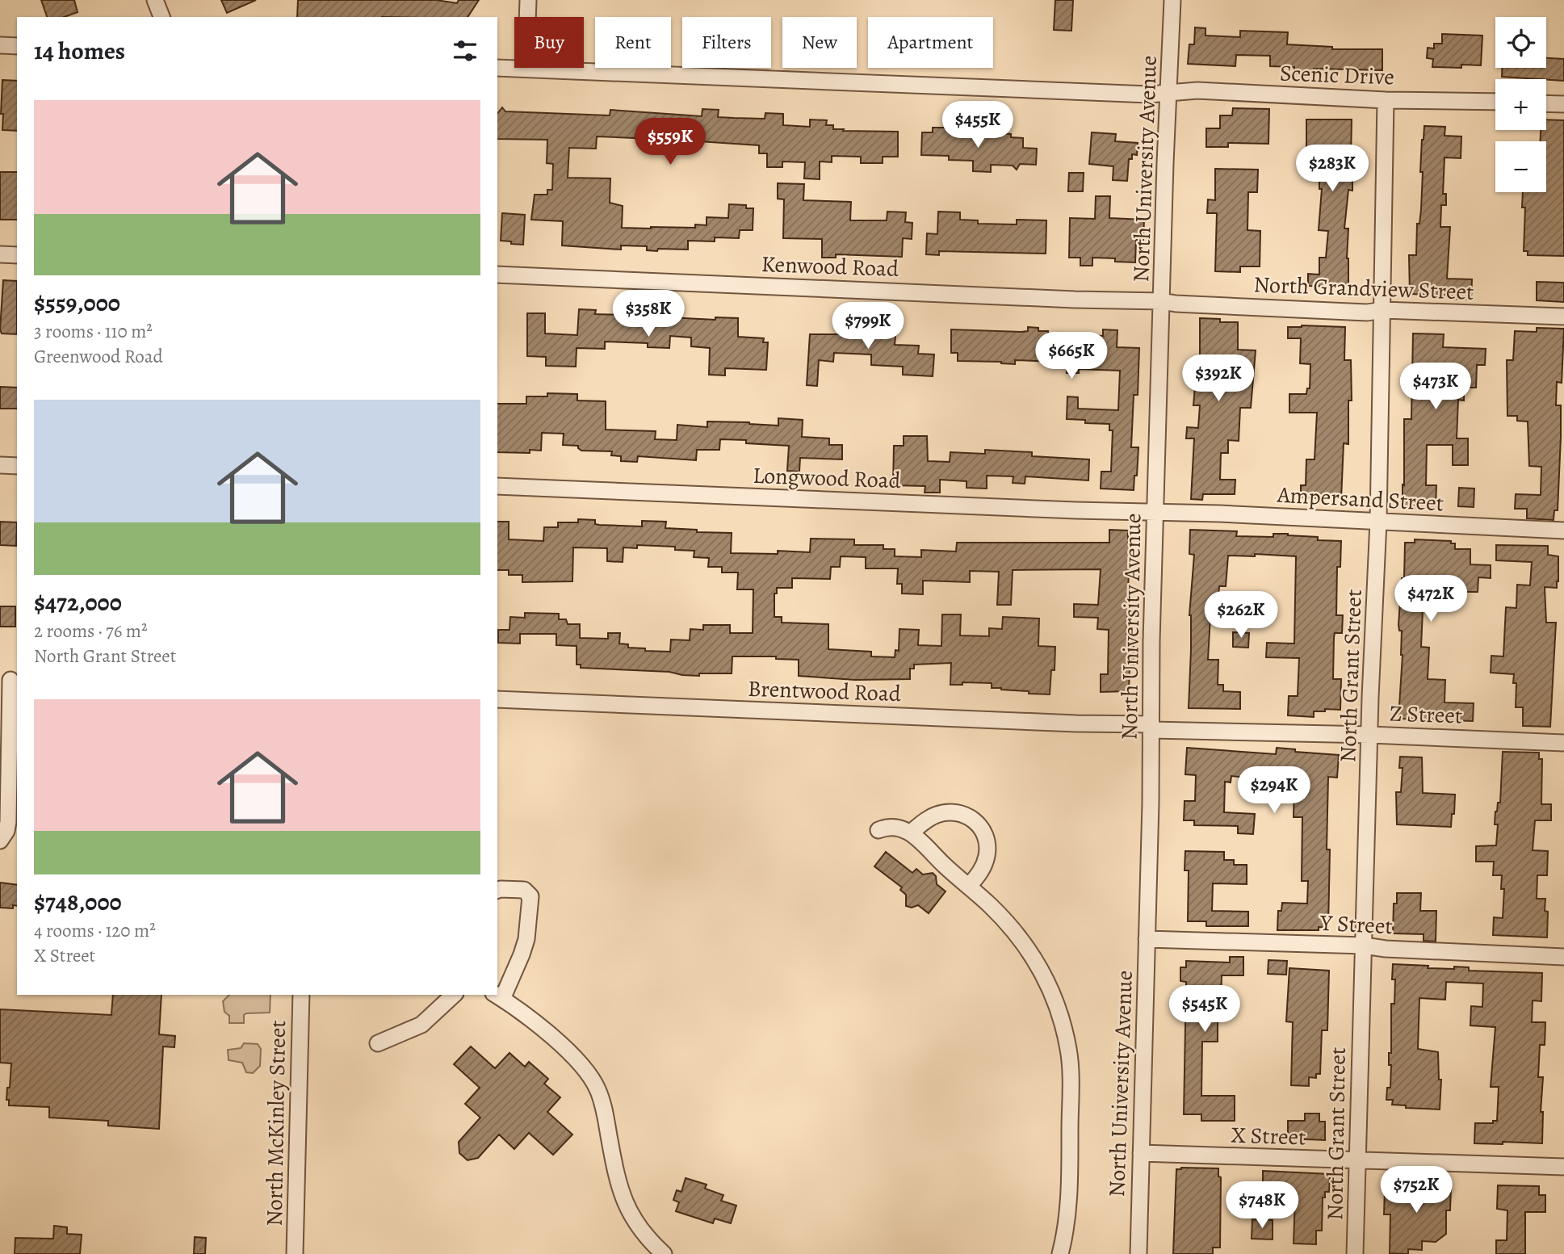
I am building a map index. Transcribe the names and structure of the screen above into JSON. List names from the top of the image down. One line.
{"streets":{"street":["Scenic Drive","North University Avenue","Kenwood Road","North Grandview Street","Longwood Road","Ampersand Street","North Grant Street","Brentwood Road","Z Street","Y Street","North McKinley Street","X Street"]},"crossings":[["Scenic Drive","North University Avenue"],["Scenic Drive","North Grant Street"],["North University Avenue","Kenwood Road"],["North University Avenue","North Grandview Street"],["North University Avenue","Longwood Road"],["North University Avenue","Ampersand Street"],["North University Avenue","Brentwood Road"],["North University Avenue","Z Street"],["North University Avenue","Y Street"],["North University Avenue","X Street"],["Kenwood Road","North Grandview Street"],["North Grandview Street","North Grant Street"],["Longwood Road","Ampersand Street"],["Ampersand Street","North Grant Street"],["North Grant Street","Z Street"],["North Grant Street","Y Street"],["North Grant Street","X Street"],["Brentwood Road","Z Street"]],"page":{"map_buttons":["+","−"],"chip":["Buy","Rent","Filters","New","Apartment"],"heading":"14 homes","list":[{"name":"$559,000","note":"3 rooms · 110 m² · Greenwood Road"},{"name":"$472,000","note":"2 rooms · 76 m² · North Grant Street"},{"name":"$748,000","note":"4 rooms · 120 m² · X Street"}],"price":["$455K","$559K","$283K","$358K","$799K","$665K","$392K","$473K","$472K","$262K","$294K","$545K","$752K","$748K"]}}
